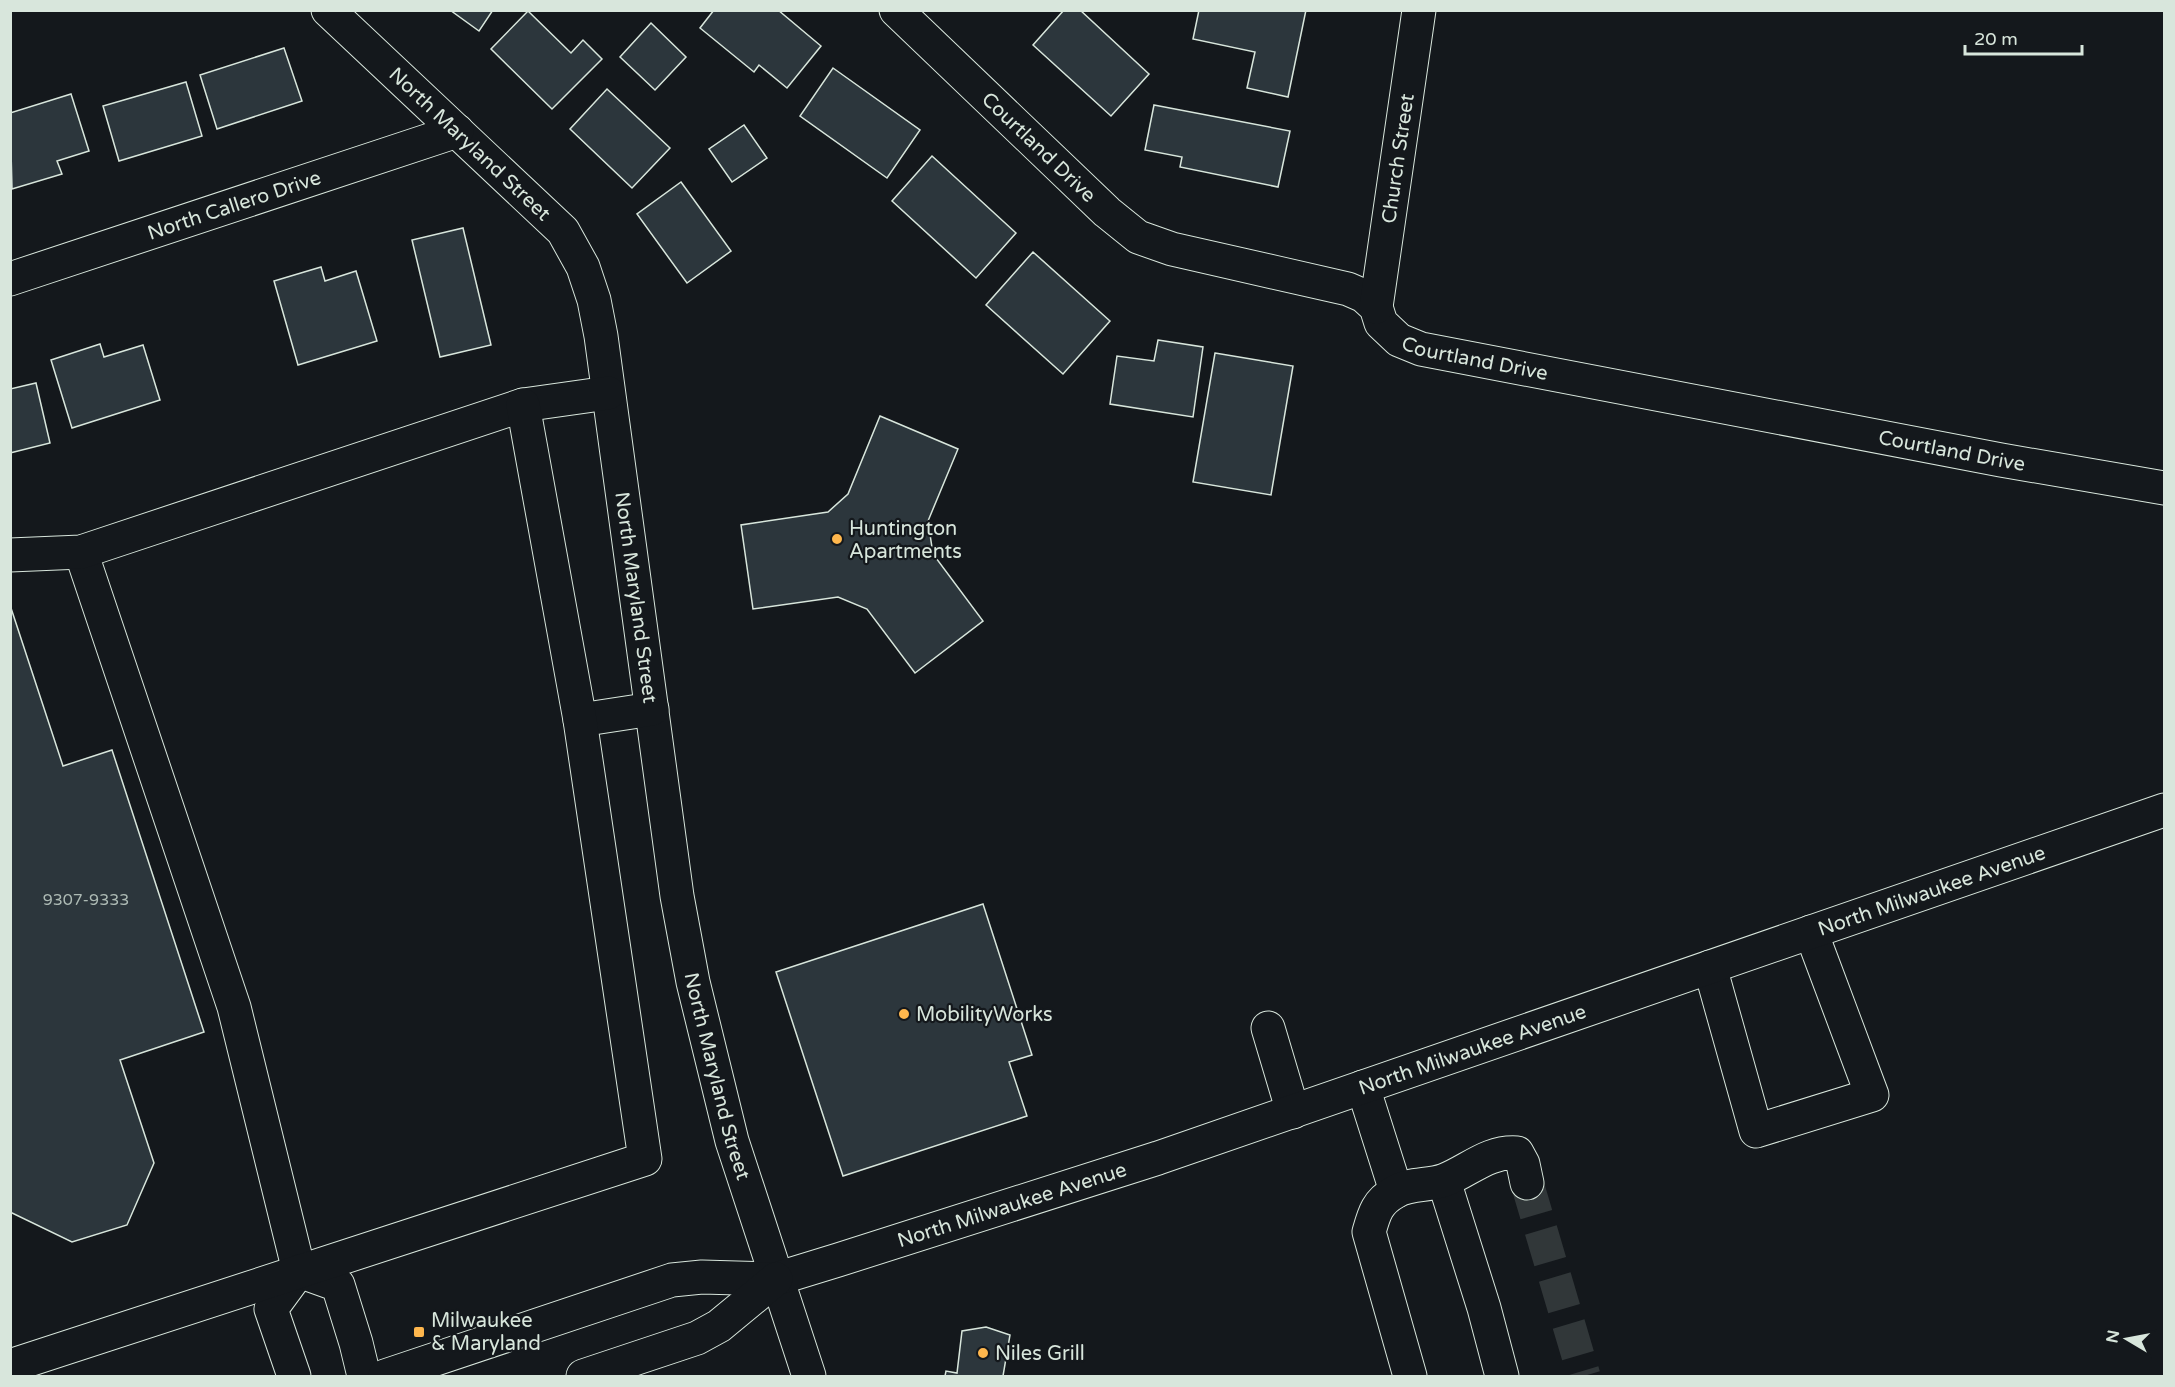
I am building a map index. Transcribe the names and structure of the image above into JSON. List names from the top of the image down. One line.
{"streets":{"street":["North Maryland Street","Courtland Drive","Church Street","North Callero Drive","North Milwaukee Avenue"]},"crossings":[["North Maryland Street","North Callero Drive"],["North Maryland Street","North Milwaukee Avenue"],["Courtland Drive","Church Street"]],"places":{"other":["Huntington Apartments","MobilityWorks","Niles Grill"],"transit":["Milwaukee & Maryland"]},"house_numbers":["9307-9333"],"scale_bar":"20 m","north":"left"}
